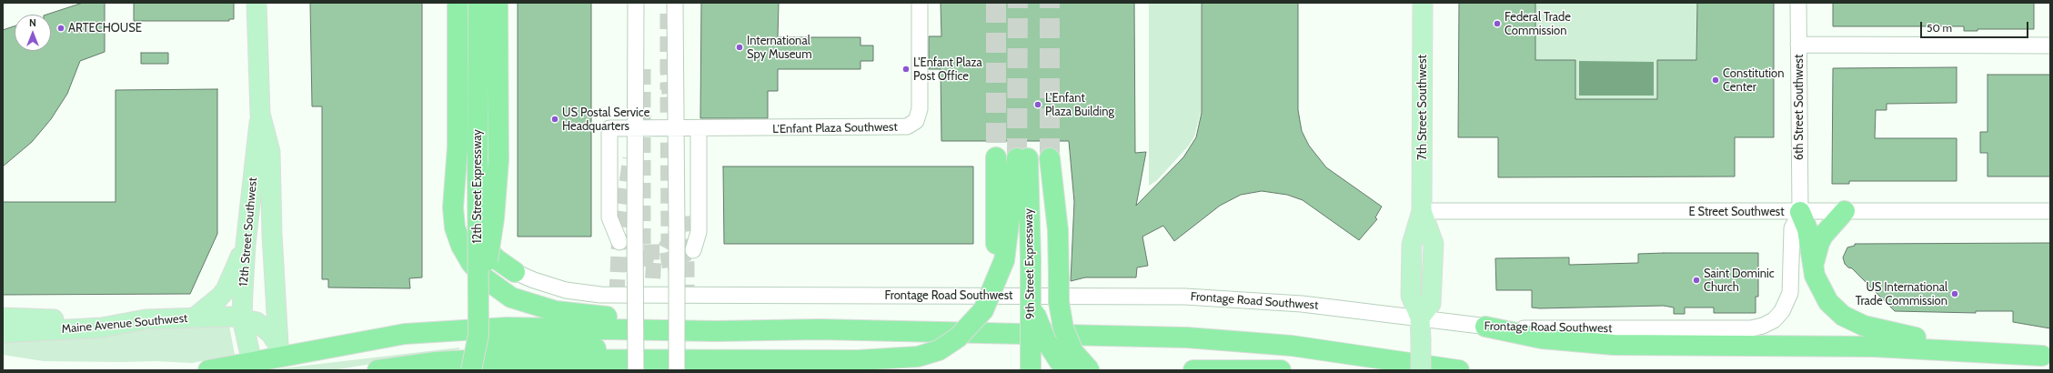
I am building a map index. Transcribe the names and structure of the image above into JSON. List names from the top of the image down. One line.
{"streets":{"highway":["12th Street Expressway","9th Street Expressway"],"main road":["7th Street Southwest","12th Street Southwest","Maine Avenue Southwest"],"street":["6th Street Southwest","L'Enfant Plaza Southwest","E Street Southwest","Frontage Road Southwest"]},"crossings":[["7th Street Southwest","E Street Southwest"],["7th Street Southwest","Frontage Road Southwest"],["6th Street Southwest","E Street Southwest"],["6th Street Southwest","Frontage Road Southwest"],["E Street Southwest","Frontage Road Southwest"],["12th Street Southwest","Maine Avenue Southwest"]],"places":["Federal Trade Commission","ARTECHOUSE","International Spy Museum","L'Enfant Plaza Post Office","Constitution Center","L'Enfant Plaza Building","US Postal Service Headquarters","Saint Dominic Church","US International Trade Commission"],"scale_bar":"50 m","north":"top"}
